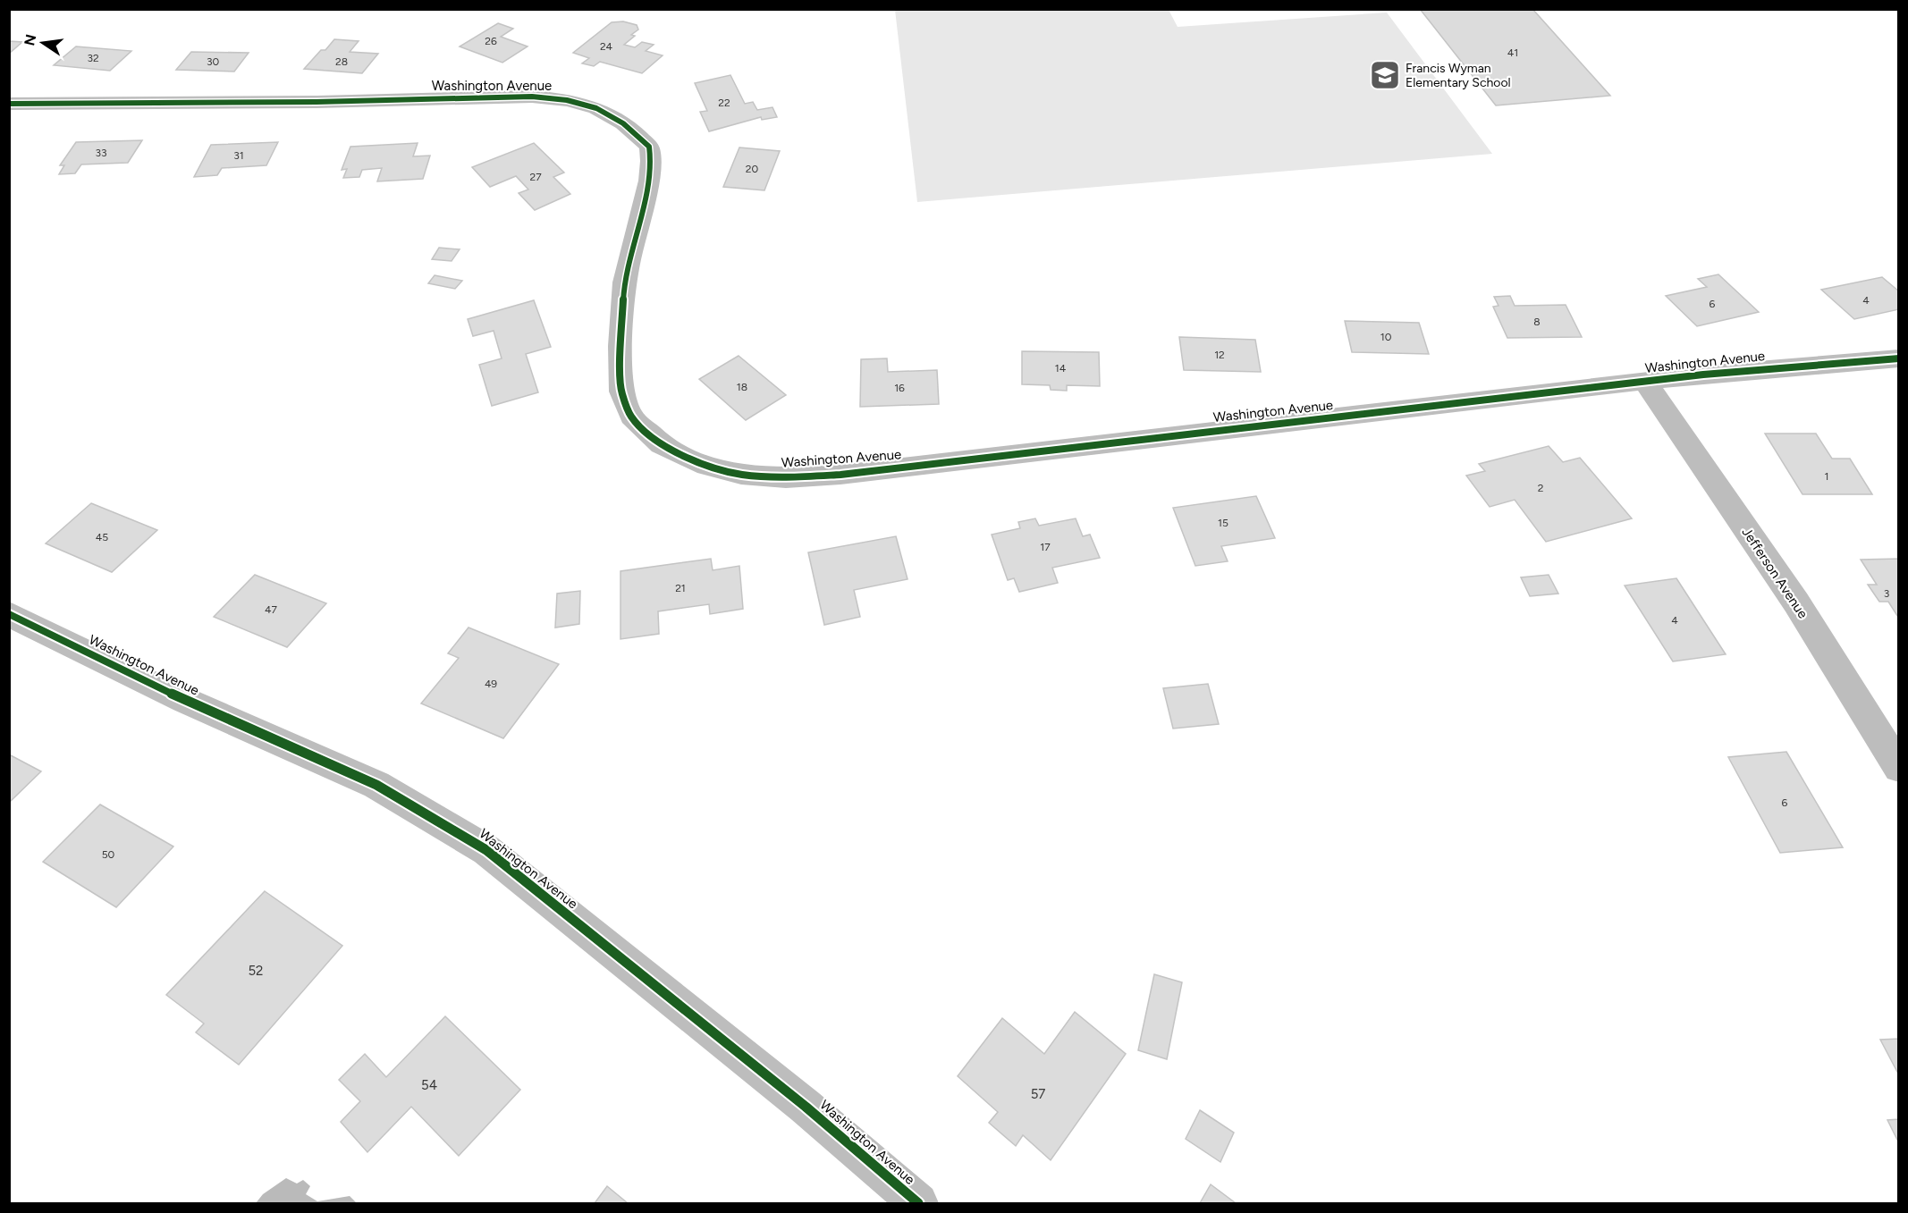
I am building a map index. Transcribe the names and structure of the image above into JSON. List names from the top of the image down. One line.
{"streets":{"street":["Washington Avenue","Jefferson Avenue"]},"crossings":[["Washington Avenue","Jefferson Avenue"]],"places":{"school or university":["Francis Wyman Elementary School"]},"house_numbers":["26","24","41","32","30","28","22","33","31","20","27","4","6","8","10","12","14","18","16","1","2","15","45","17","21","3","47","4","49","6","50","52","54","57"],"north":"left"}
